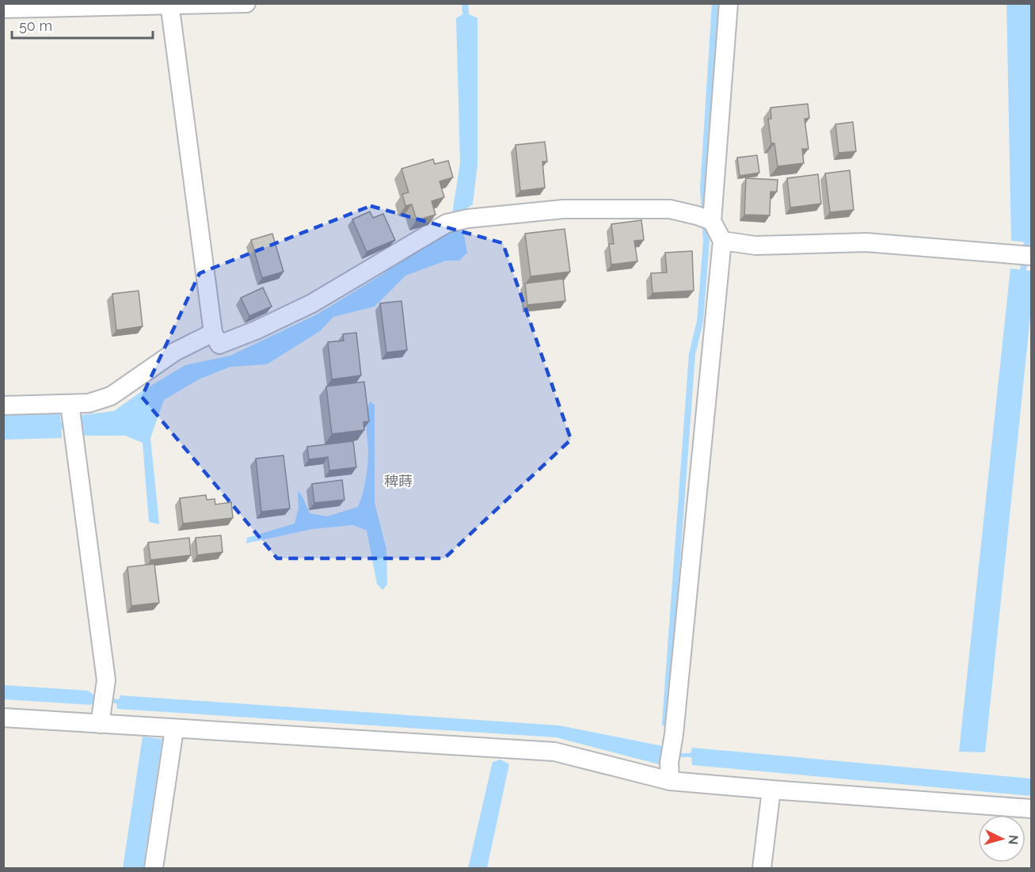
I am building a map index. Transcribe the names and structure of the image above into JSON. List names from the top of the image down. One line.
{"districts":["稗蒔"],"scale_bar":"50 m","north":"right"}
